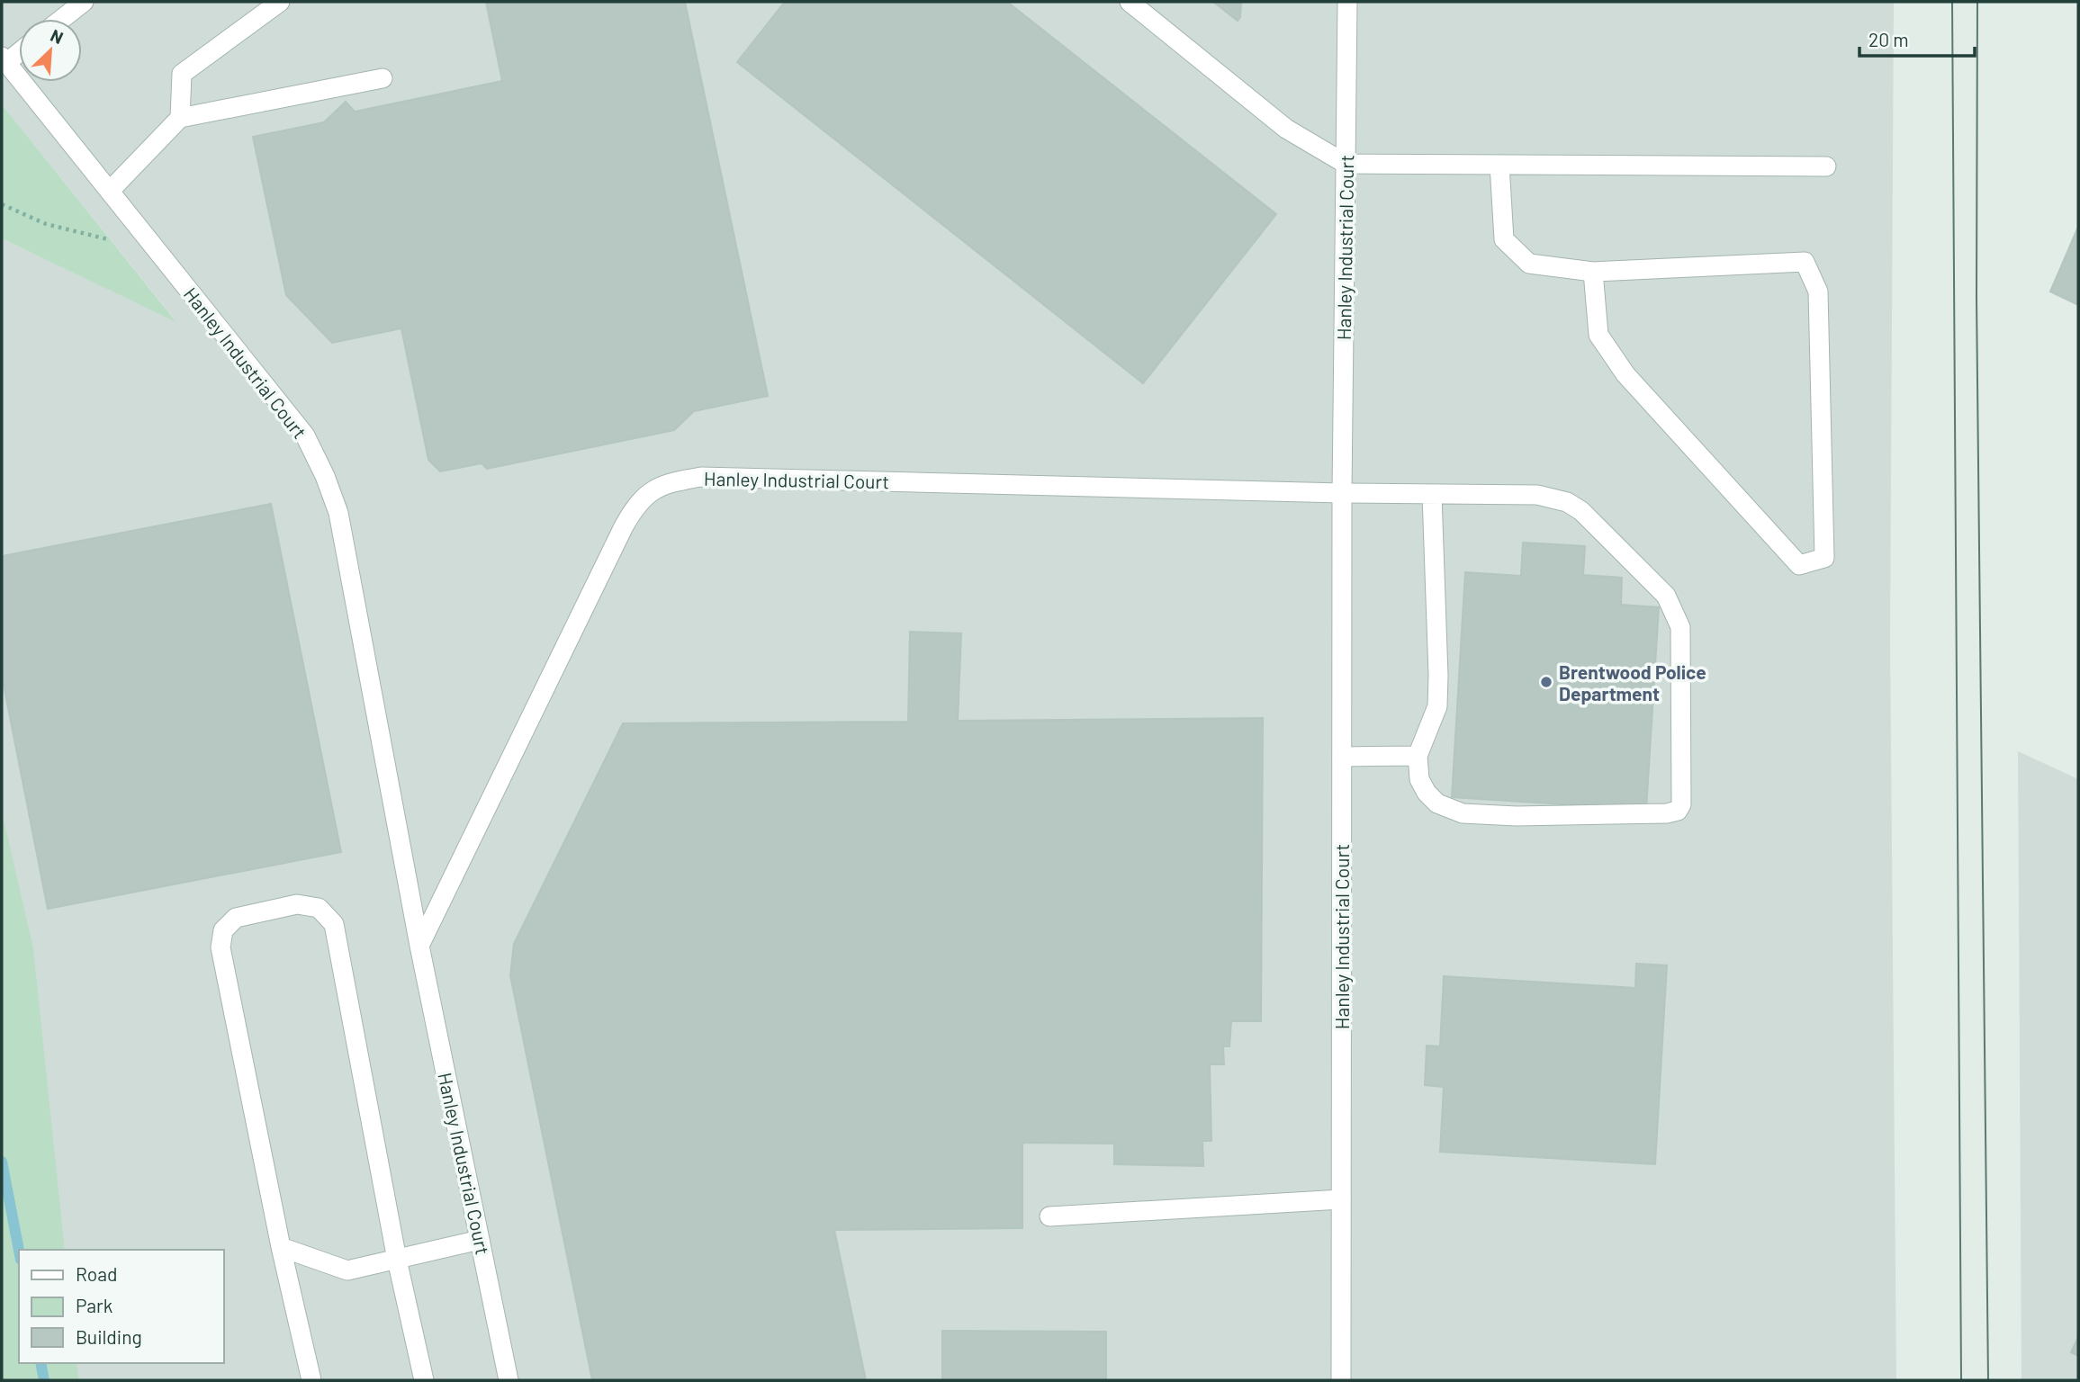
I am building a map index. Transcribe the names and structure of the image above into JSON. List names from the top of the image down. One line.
{"streets":{"street":["Hanley Industrial Court"]},"places":["Brentwood Police Department"],"legend":["Road","Park","Building"],"scale_bar":"20 m","north":"top right"}
